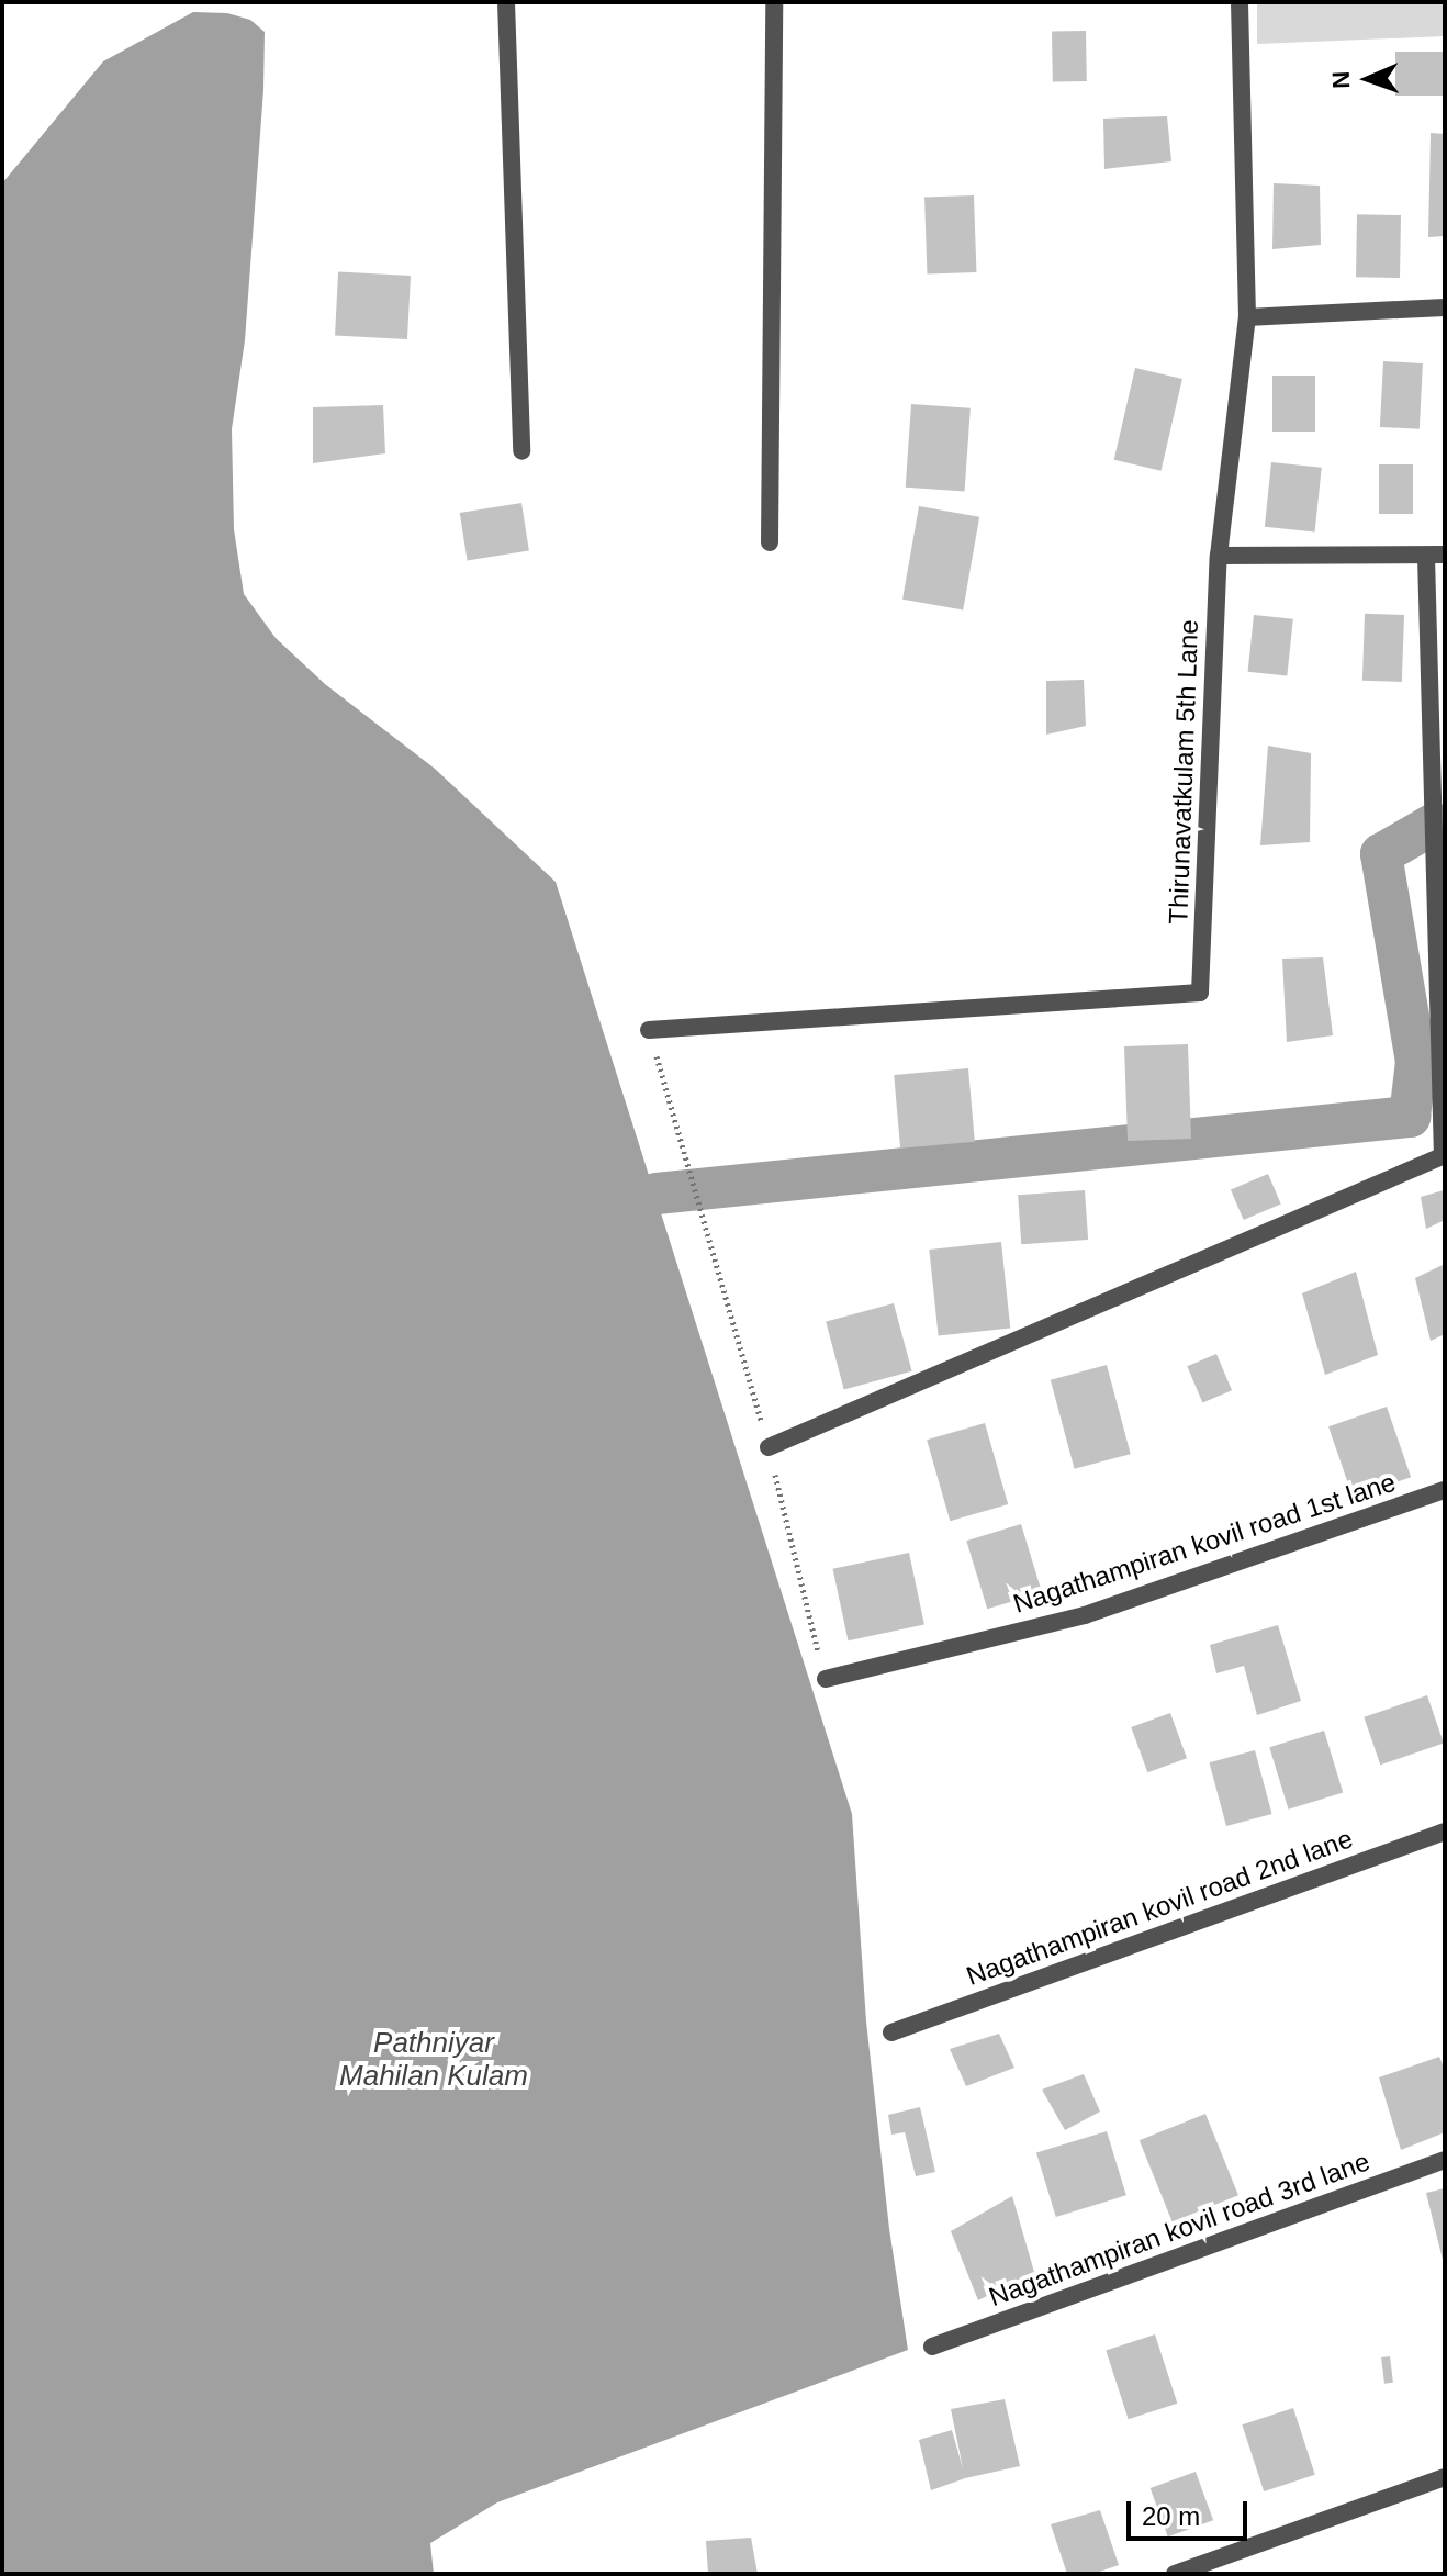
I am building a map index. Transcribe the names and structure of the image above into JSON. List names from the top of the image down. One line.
{"streets":{"street":["Thirunavatkulam 5th Lane","Nagathampiran kovil road 1st lane","Nagathampiran kovil road 2nd lane","Nagathampiran kovil road 3rd lane"]},"water":["Pathniyar Mahilan Kulam"],"scale_bar":"20 m","north":"left"}
